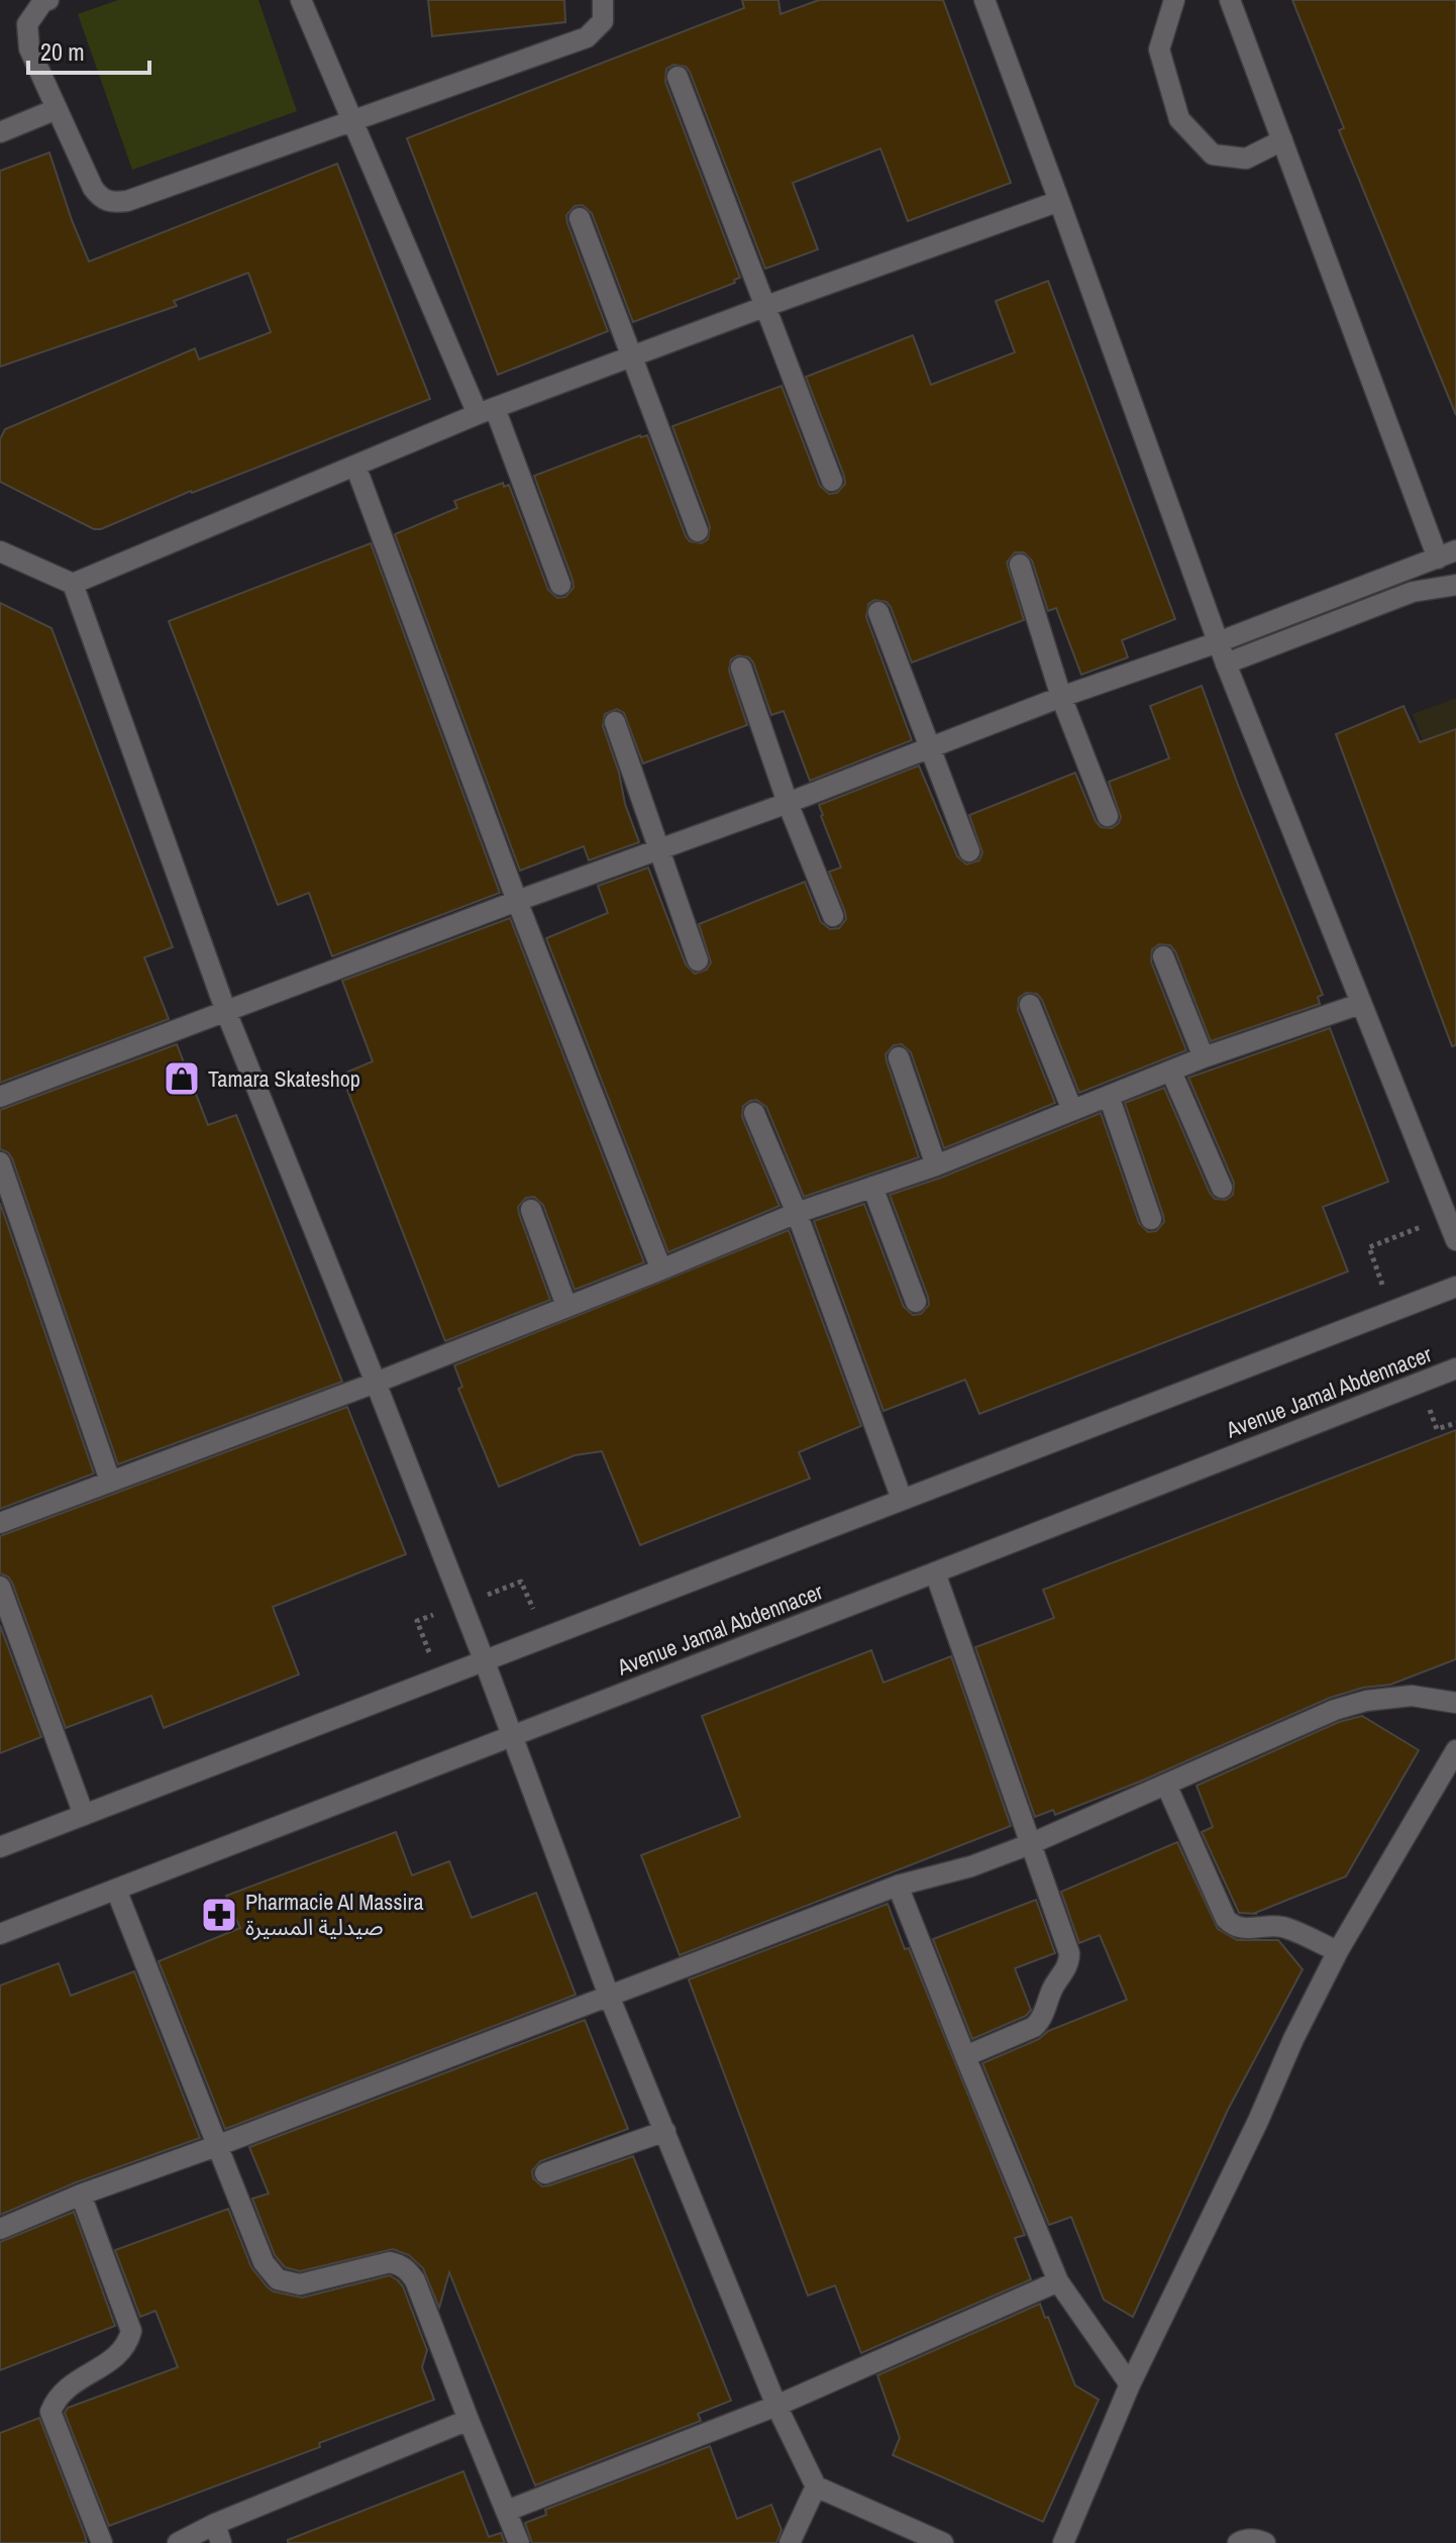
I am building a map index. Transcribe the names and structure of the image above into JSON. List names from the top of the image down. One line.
{"streets":{"street":["Avenue Jamal Abdennacer"]},"places":{"shop":["Tamara Skateshop"],"pharmacy":["Pharmacie Al Massira صيدلية المسيرة"]},"scale_bar":"20 m"}
